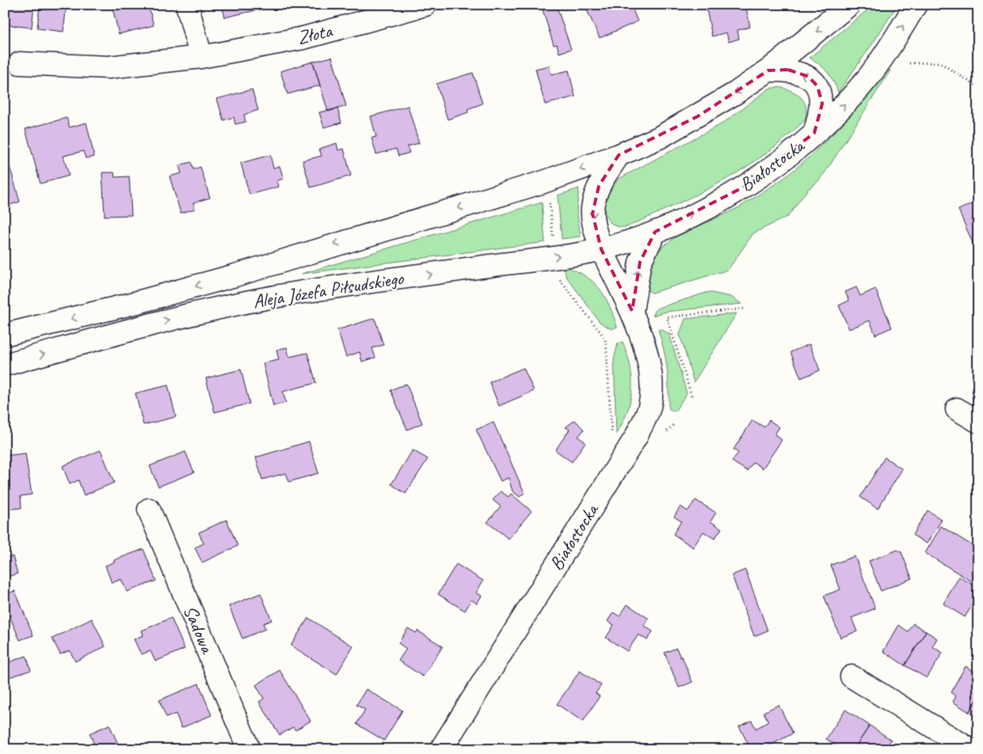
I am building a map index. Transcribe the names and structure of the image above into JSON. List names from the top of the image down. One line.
{"streets":{"main road":["Złota","Białostocka","Aleja Józefa Piłsudskiego","Sadowa"]},"crossings":[["Białostocka","Aleja Józefa Piłsudskiego"]]}
